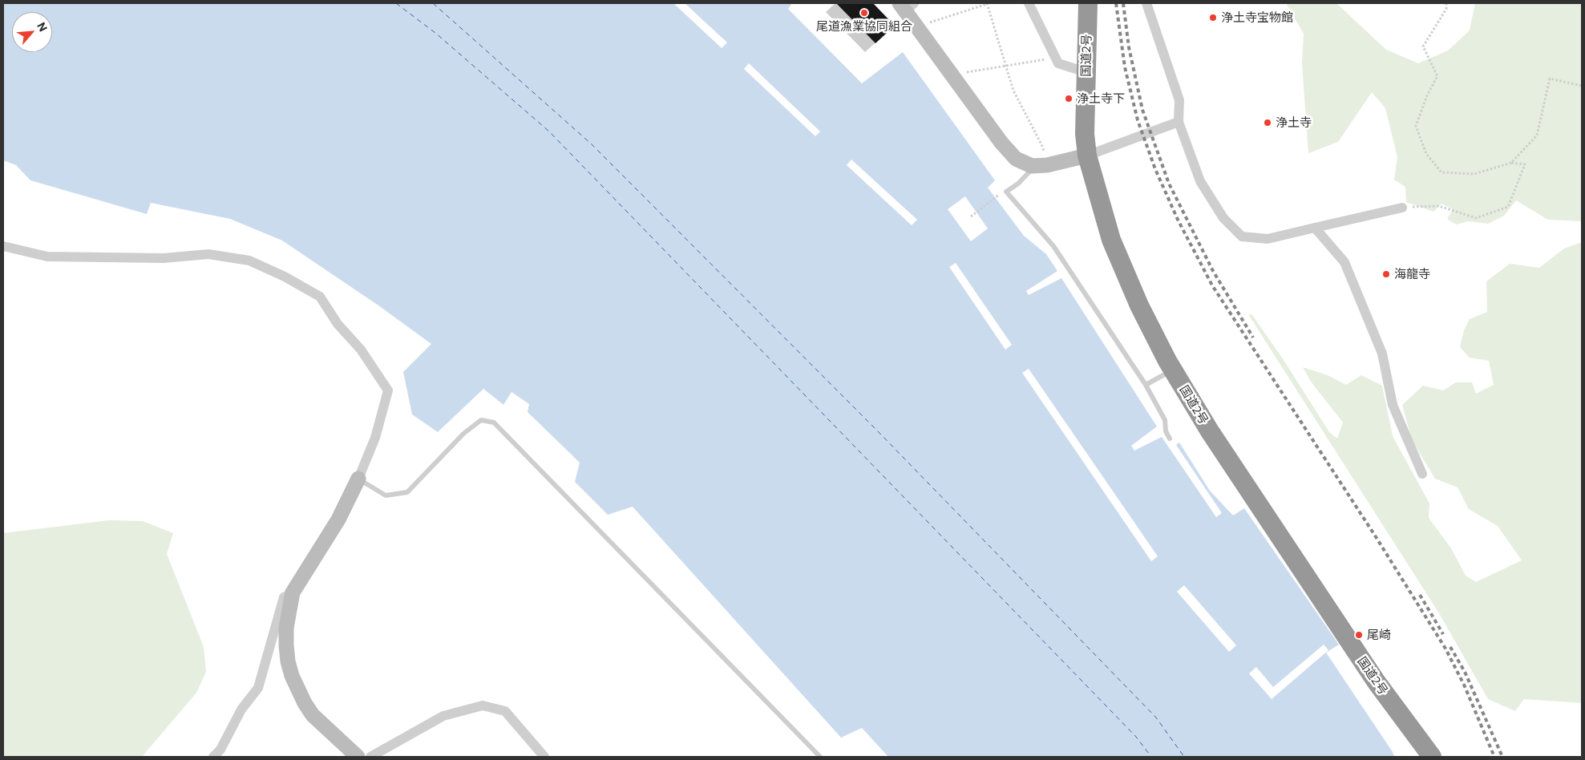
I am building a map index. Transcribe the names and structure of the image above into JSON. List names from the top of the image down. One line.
{"streets":{"highway":["国道2号"]},"places":["尾道漁業協同組合","浄土寺宝物館","浄土寺下","浄土寺","海龍寺","尾崎"],"north":"top right"}
